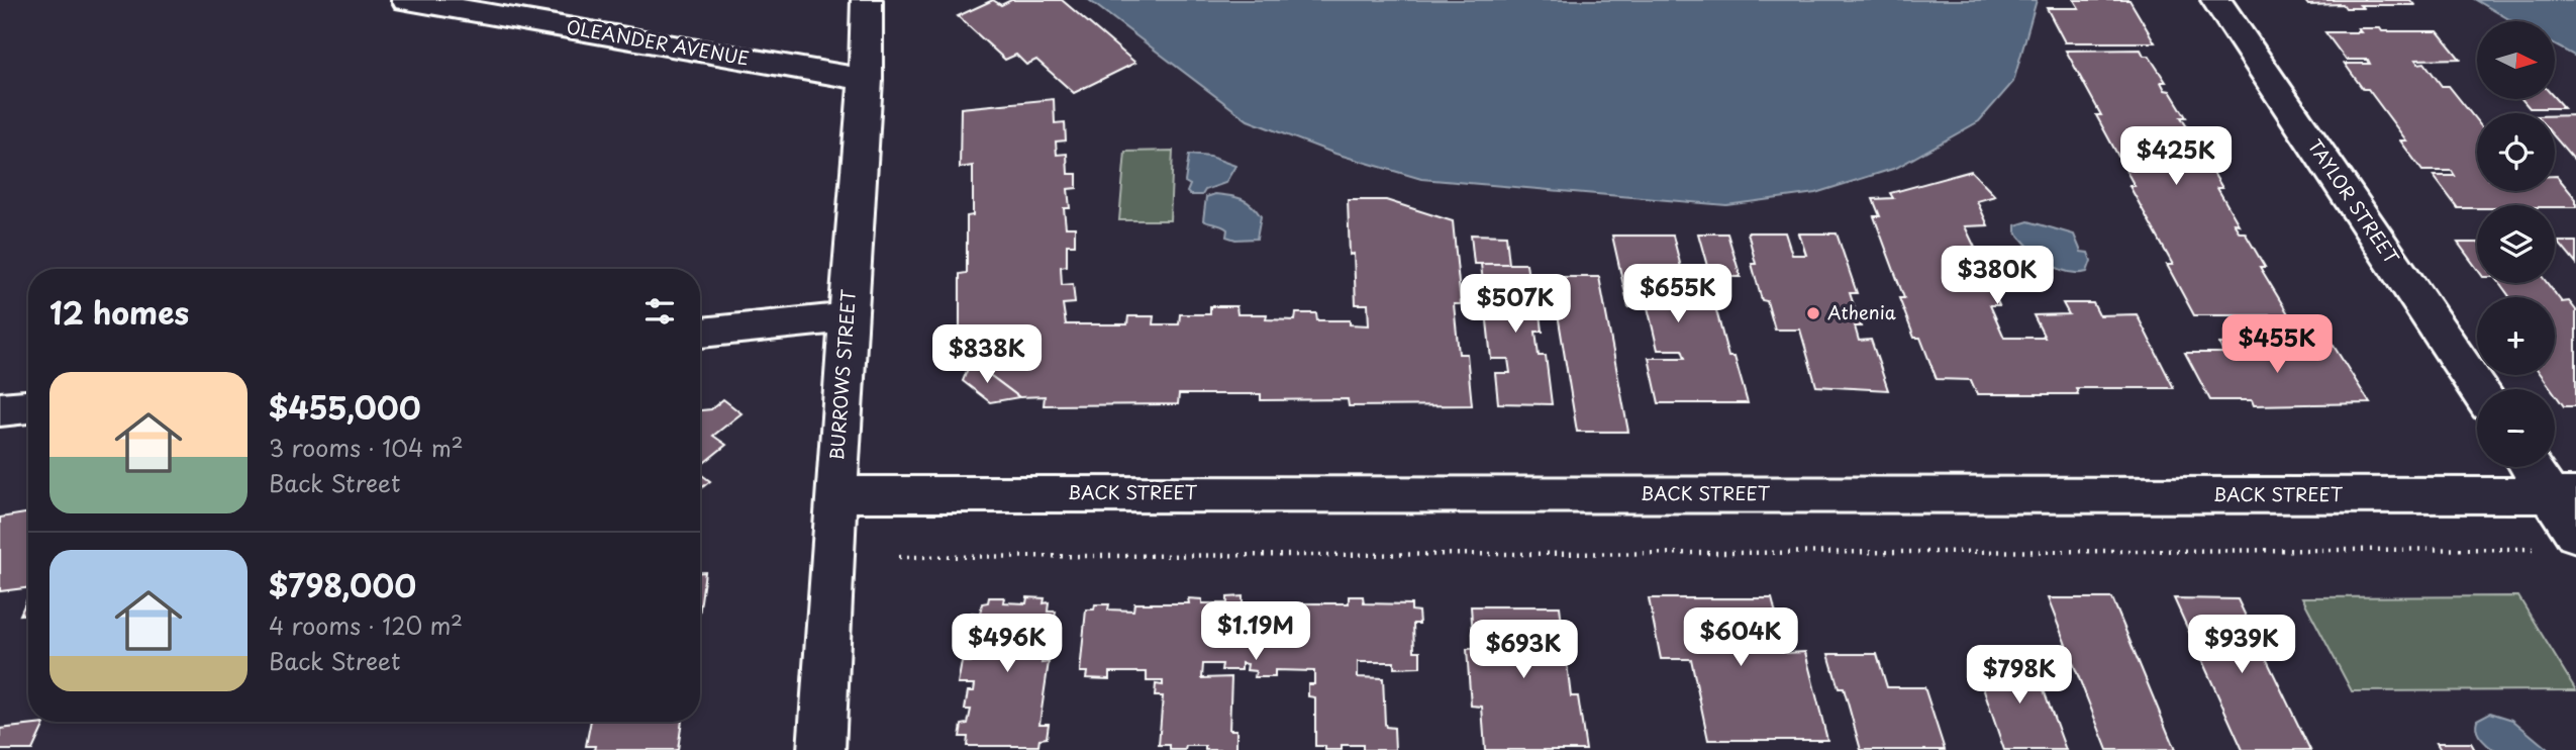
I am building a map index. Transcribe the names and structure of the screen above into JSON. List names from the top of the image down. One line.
{"streets":{"street":["OLEANDER AVENUE","TAYLOR STREET","BURROWS STREET","BACK STREET"]},"crossings":[["OLEANDER AVENUE","BURROWS STREET"],["BURROWS STREET","BACK STREET"]],"places":["Athenia"],"north":"right","page":{"map_buttons":["+","−"],"price":["$425K","$380K","$655K","$507K","$455K","$838K","$1.19M","$604K","$496K","$939K","$693K","$798K"],"heading":"12 homes","list":[{"name":"$455,000","note":"3 rooms · 104 m² · Back Street"},{"name":"$798,000","note":"4 rooms · 120 m² · Back Street"}]}}
